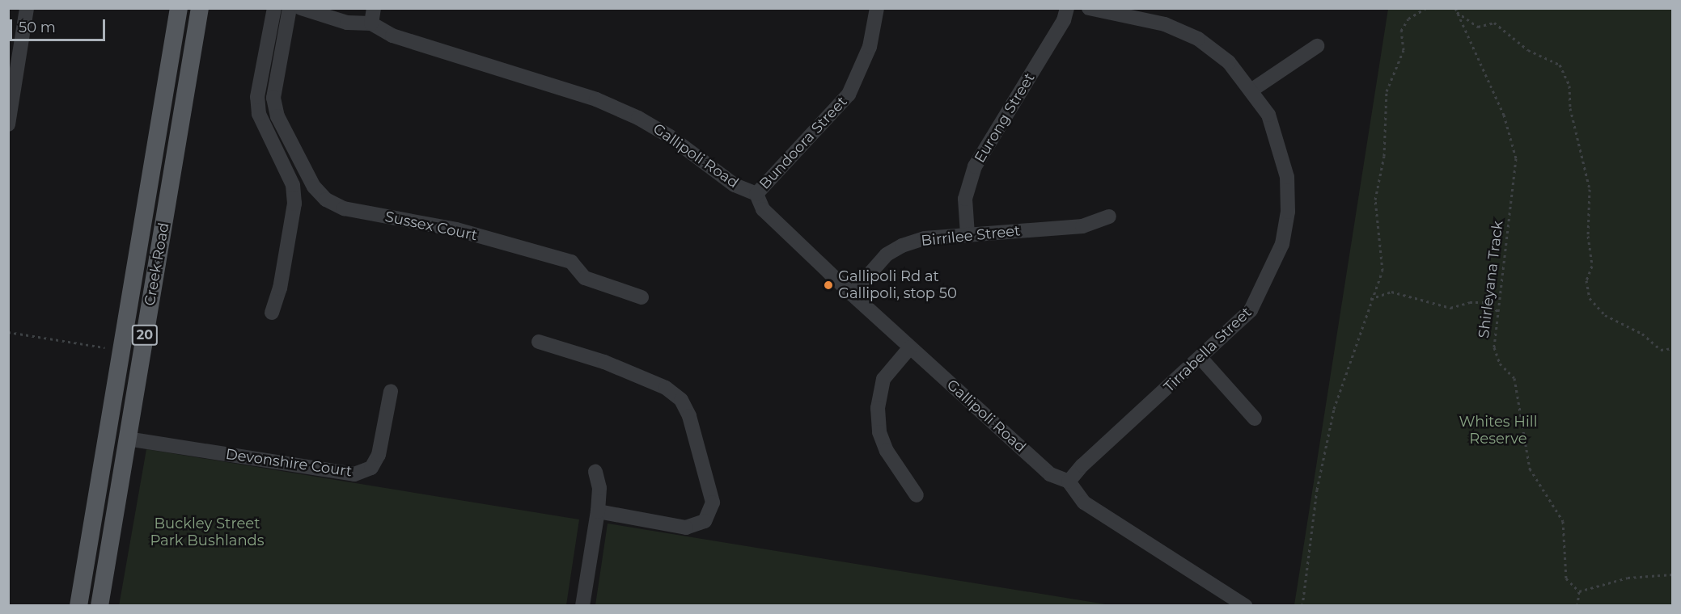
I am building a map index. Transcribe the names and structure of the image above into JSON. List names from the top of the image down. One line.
{"streets":{"main road":["Creek Road","20"],"street":["Eurong Street","Bundoora Street","Gallipoli Road","Sussex Court","Birrilee Street","Tirrabella Street","Devonshire Court"],"path":["Shirleyana Track"]},"crossings":[["Eurong Street","Birrilee Street"],["Bundoora Street","Gallipoli Road"],["Gallipoli Road","Birrilee Street"],["Gallipoli Road","Tirrabella Street"],["Creek Road","Devonshire Court"]],"parks":["Whites Hill Reserve","Buckley Street Park Bushlands"],"places":["Gallipoli Rd at Gallipoli, stop 50"],"scale_bar":"50 m"}
